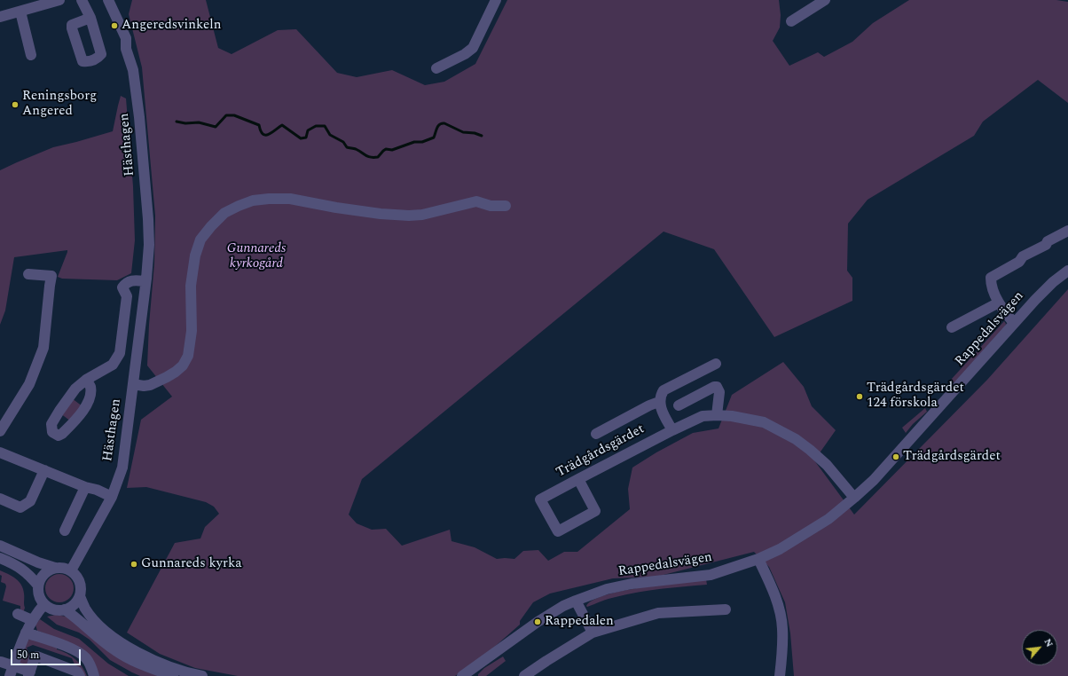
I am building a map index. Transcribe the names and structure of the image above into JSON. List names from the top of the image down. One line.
{"streets":{"street":["Hästhagen","Rappedalsvägen","Trädgårdsgärdet"]},"crossings":[["Rappedalsvägen","Trädgårdsgärdet"]],"parks":["Gunnareds kyrkogård"],"places":["Angeredsvinkeln","Reningsborg Angered","Trädgårdsgärdet 124 förskola","Trädgårdsgärdet","Gunnareds kyrka","Rappedalen"],"scale_bar":"50 m","north":"top right"}
